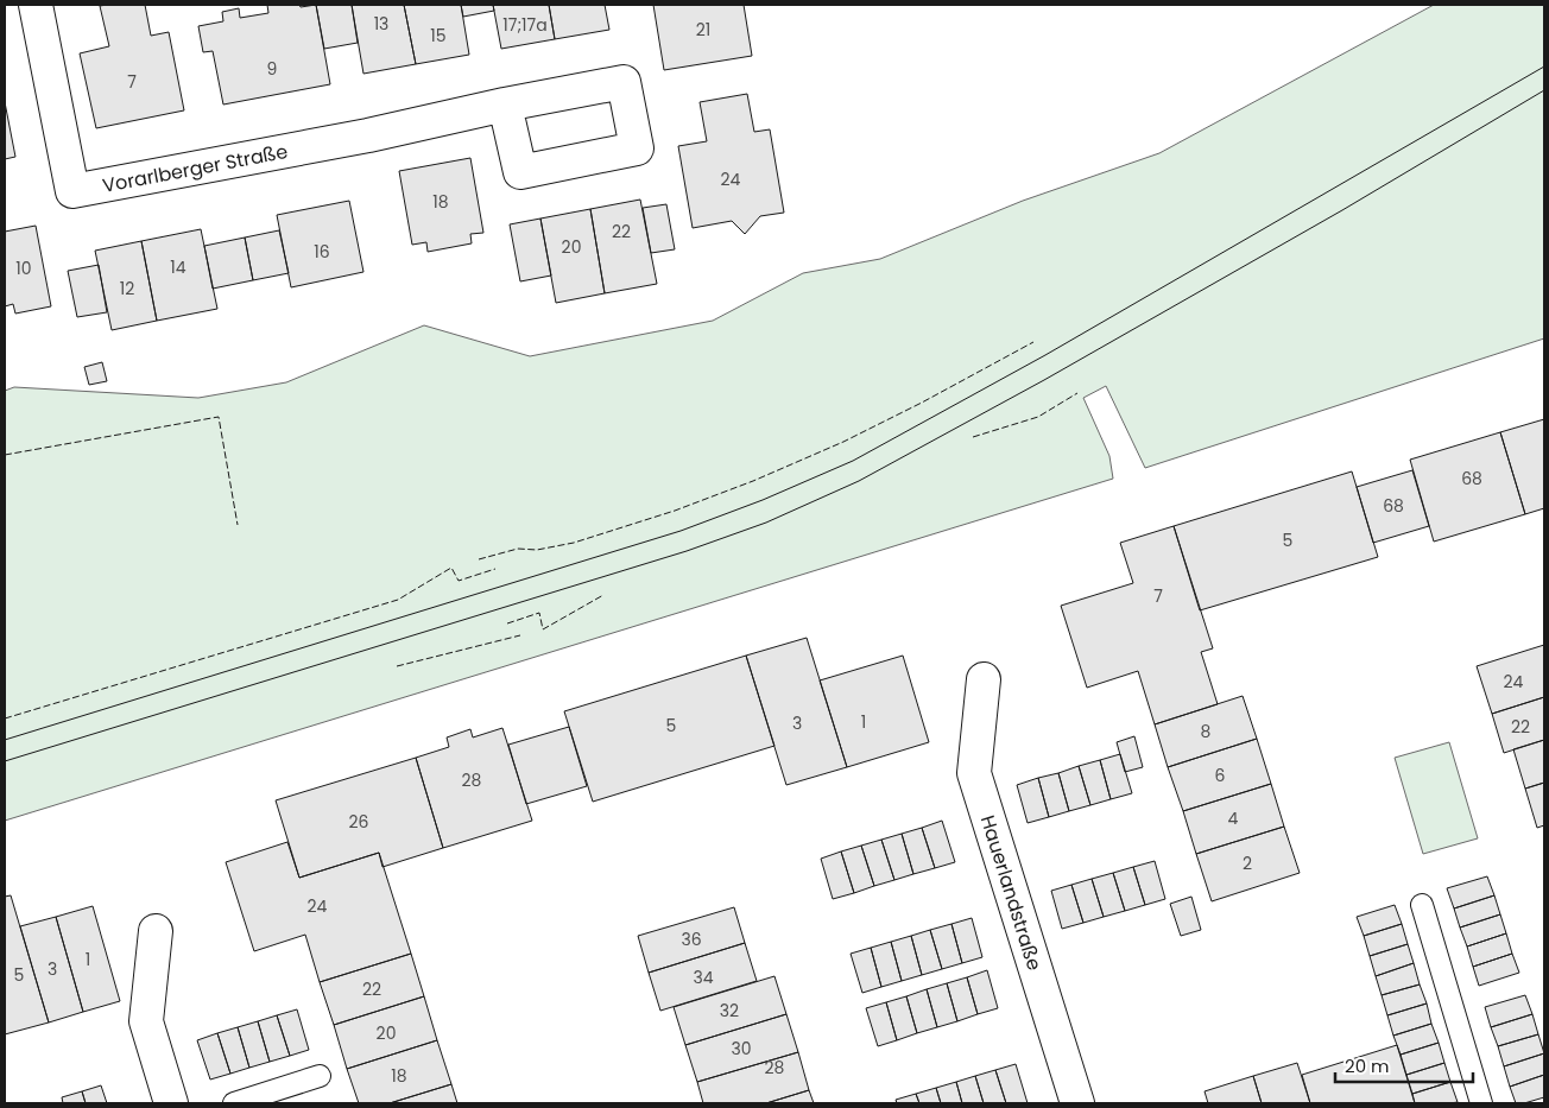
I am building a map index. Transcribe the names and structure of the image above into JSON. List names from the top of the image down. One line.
{"streets":{"street":["Vorarlberger Straße","Hauerlandstraße"]},"house_numbers":["13","17;17a","21","15","9","7","24","18","22","20","16","14","10","12","68","68","5","7","24","1","3","5","22","8","6","28","4","26","2","24","36","1","3","5","34","22","32","20","30","28","18"],"scale_bar":"20 m"}
